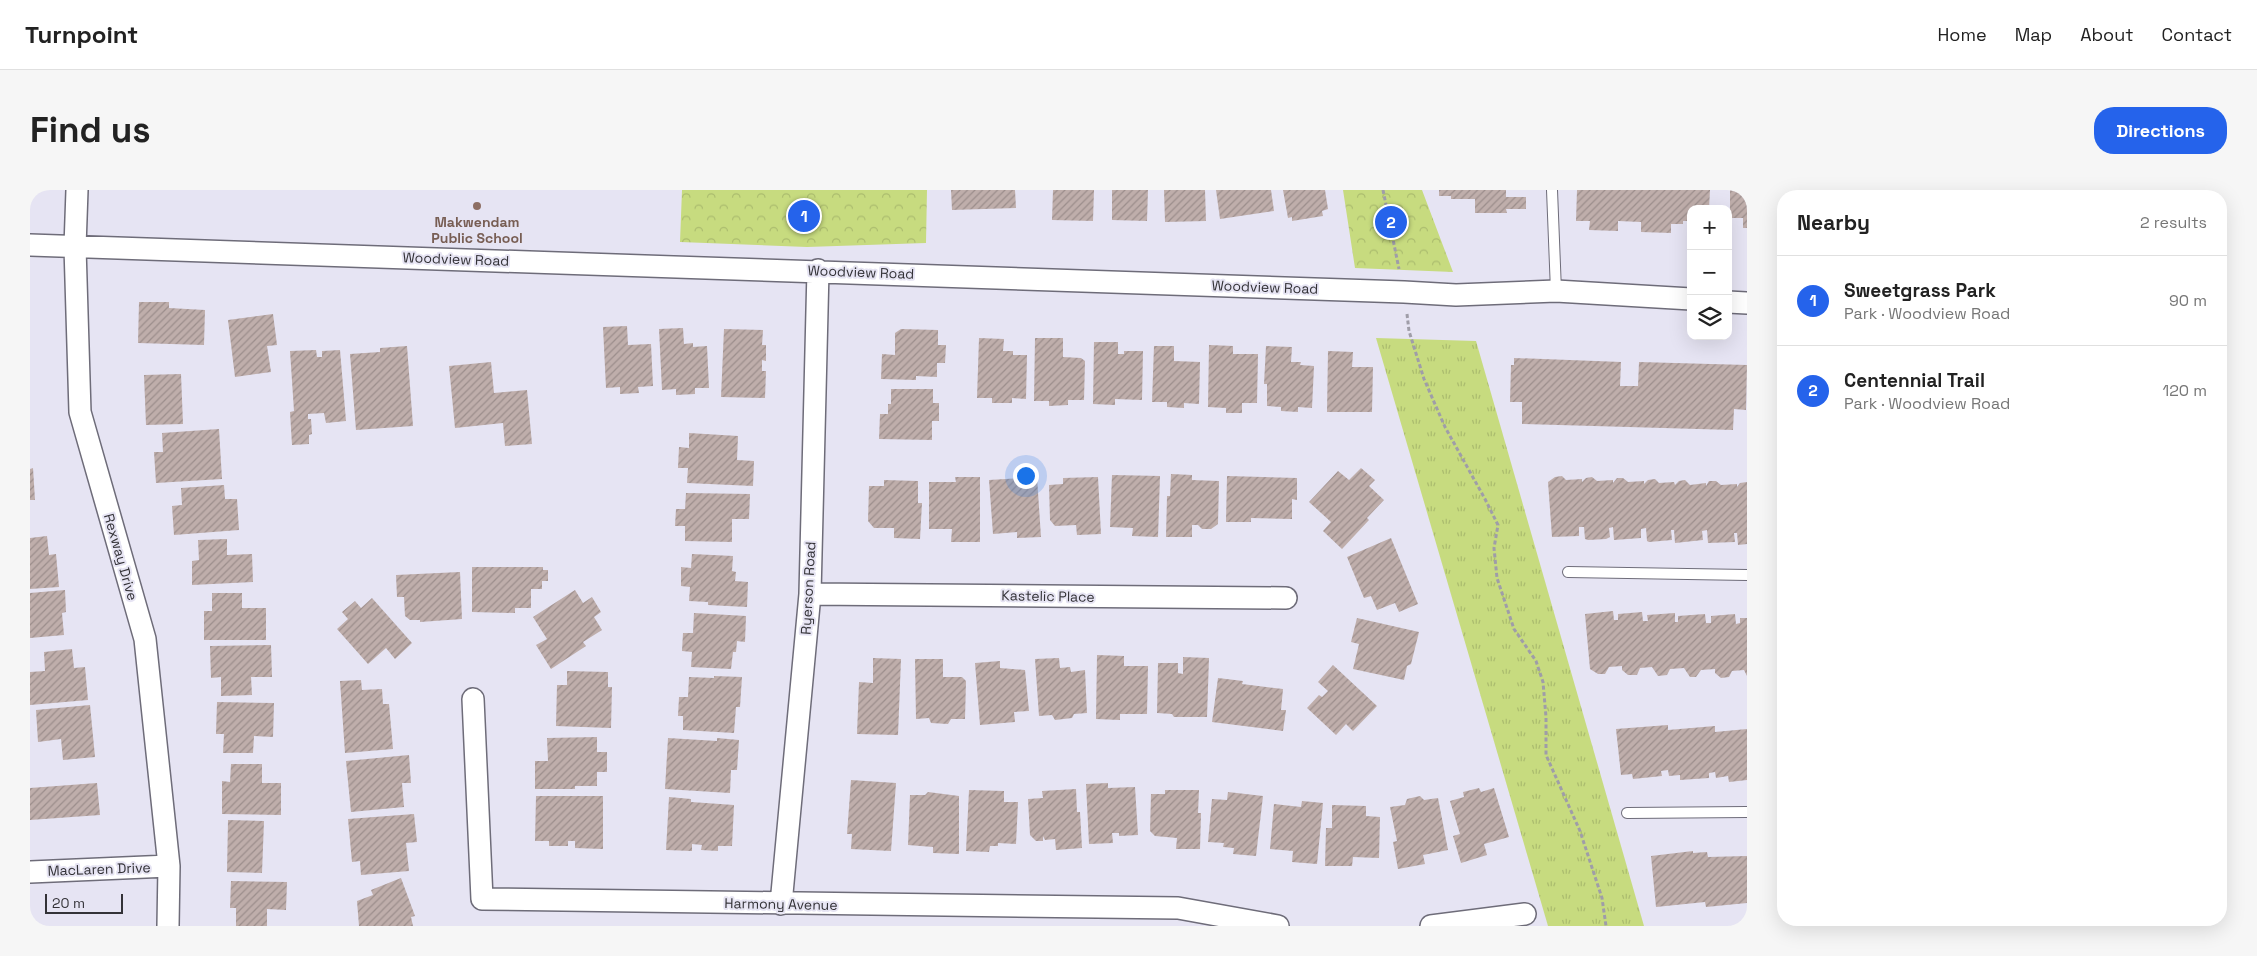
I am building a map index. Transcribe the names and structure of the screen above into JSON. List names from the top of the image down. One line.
{"streets":{"street":["Woodview Road","Rexway Drive","Ryerson Road","Kastelic Place","MacLaren Drive","Harmony Avenue"]},"crossings":[["Woodview Road","Rexway Drive"],["Woodview Road","Ryerson Road"],["Rexway Drive","MacLaren Drive"],["Ryerson Road","Kastelic Place"],["Ryerson Road","Harmony Avenue"]],"places":["Makwendam Public School"],"scale_bar":"20 m","page":{"header":"Turnpoint","nav":["Home","Map","About","Contact"],"buttons":"Directions","title":"Find us","heading":["Nearby","2 results"],"pins":["1","2"],"map_buttons":["+","−"],"list":[{"mark":"1","name":"Sweetgrass Park","note":"Park · Woodview Road","value":"90 m"},{"mark":"2","name":"Centennial Trail","note":"Park · Woodview Road","value":"120 m"}],"scale":"20 m"}}
